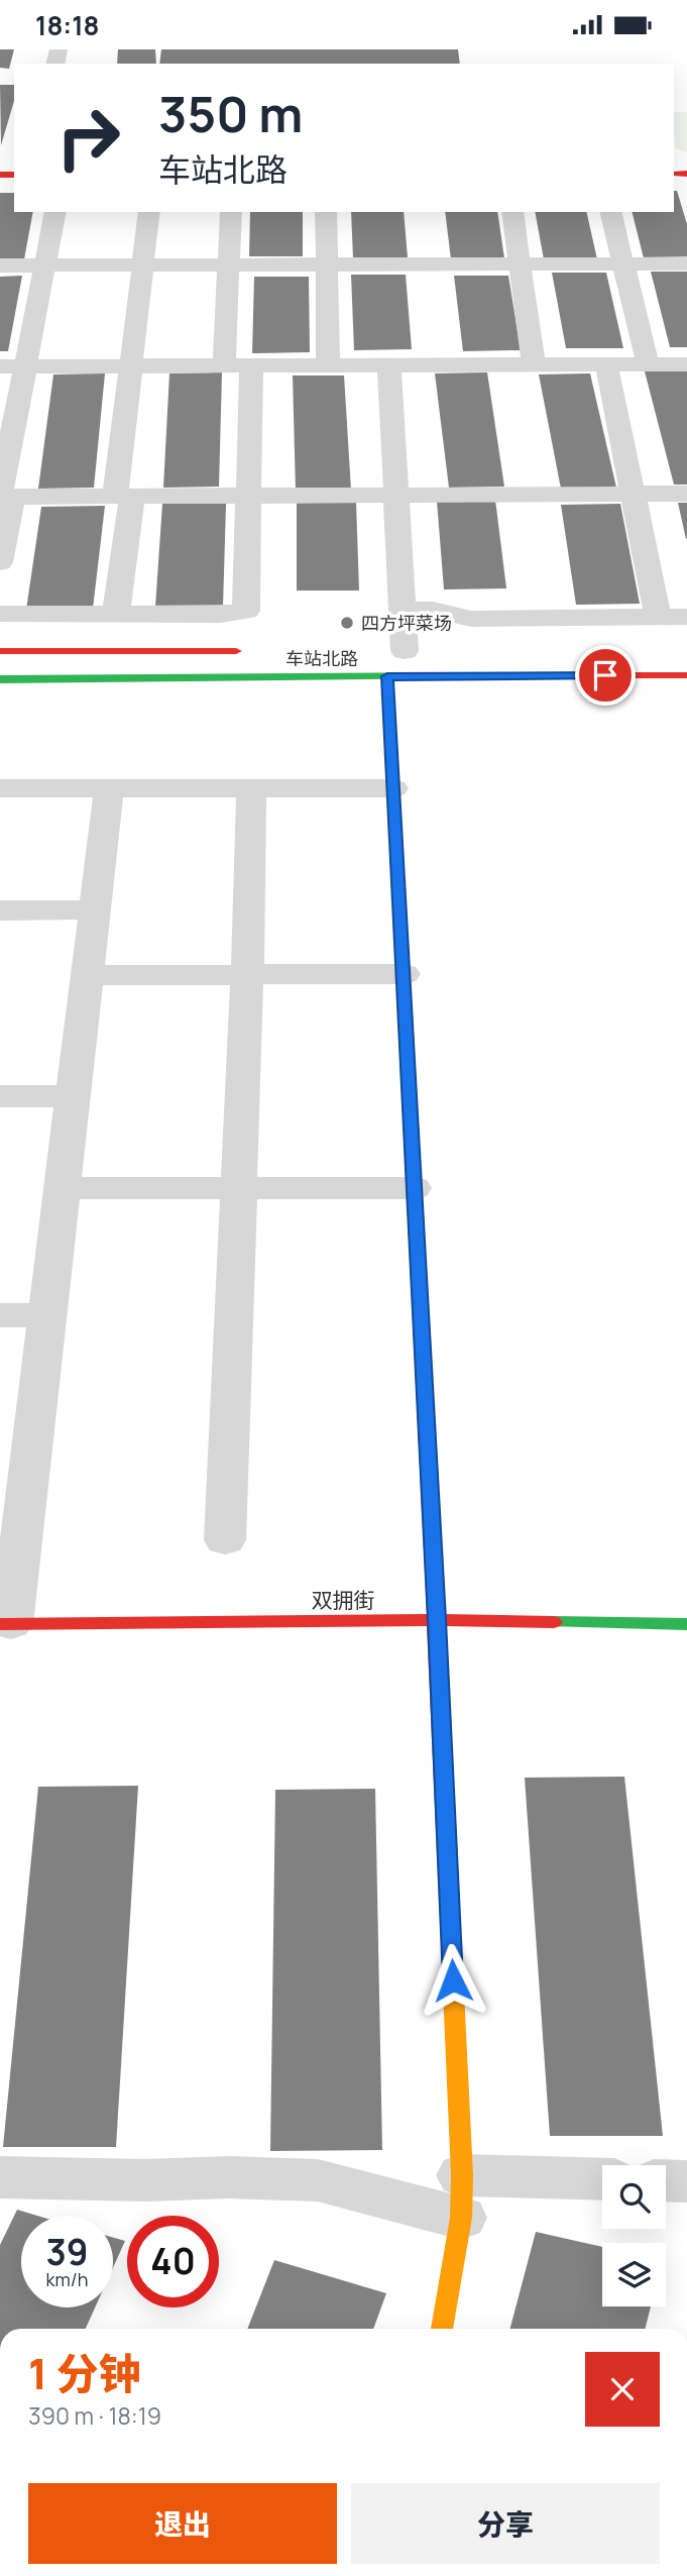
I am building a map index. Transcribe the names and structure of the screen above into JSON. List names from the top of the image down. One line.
{"streets":{"street":["车站北路","双拥街"]},"places":["四方坪菜场"],"page":{"status":"18:18","turn":["350 m","车站北路"],"speed":"39 km/h","limit":"40","heading":["1 分钟","390 m · 18:19"],"buttons":["退出","分享"]}}
